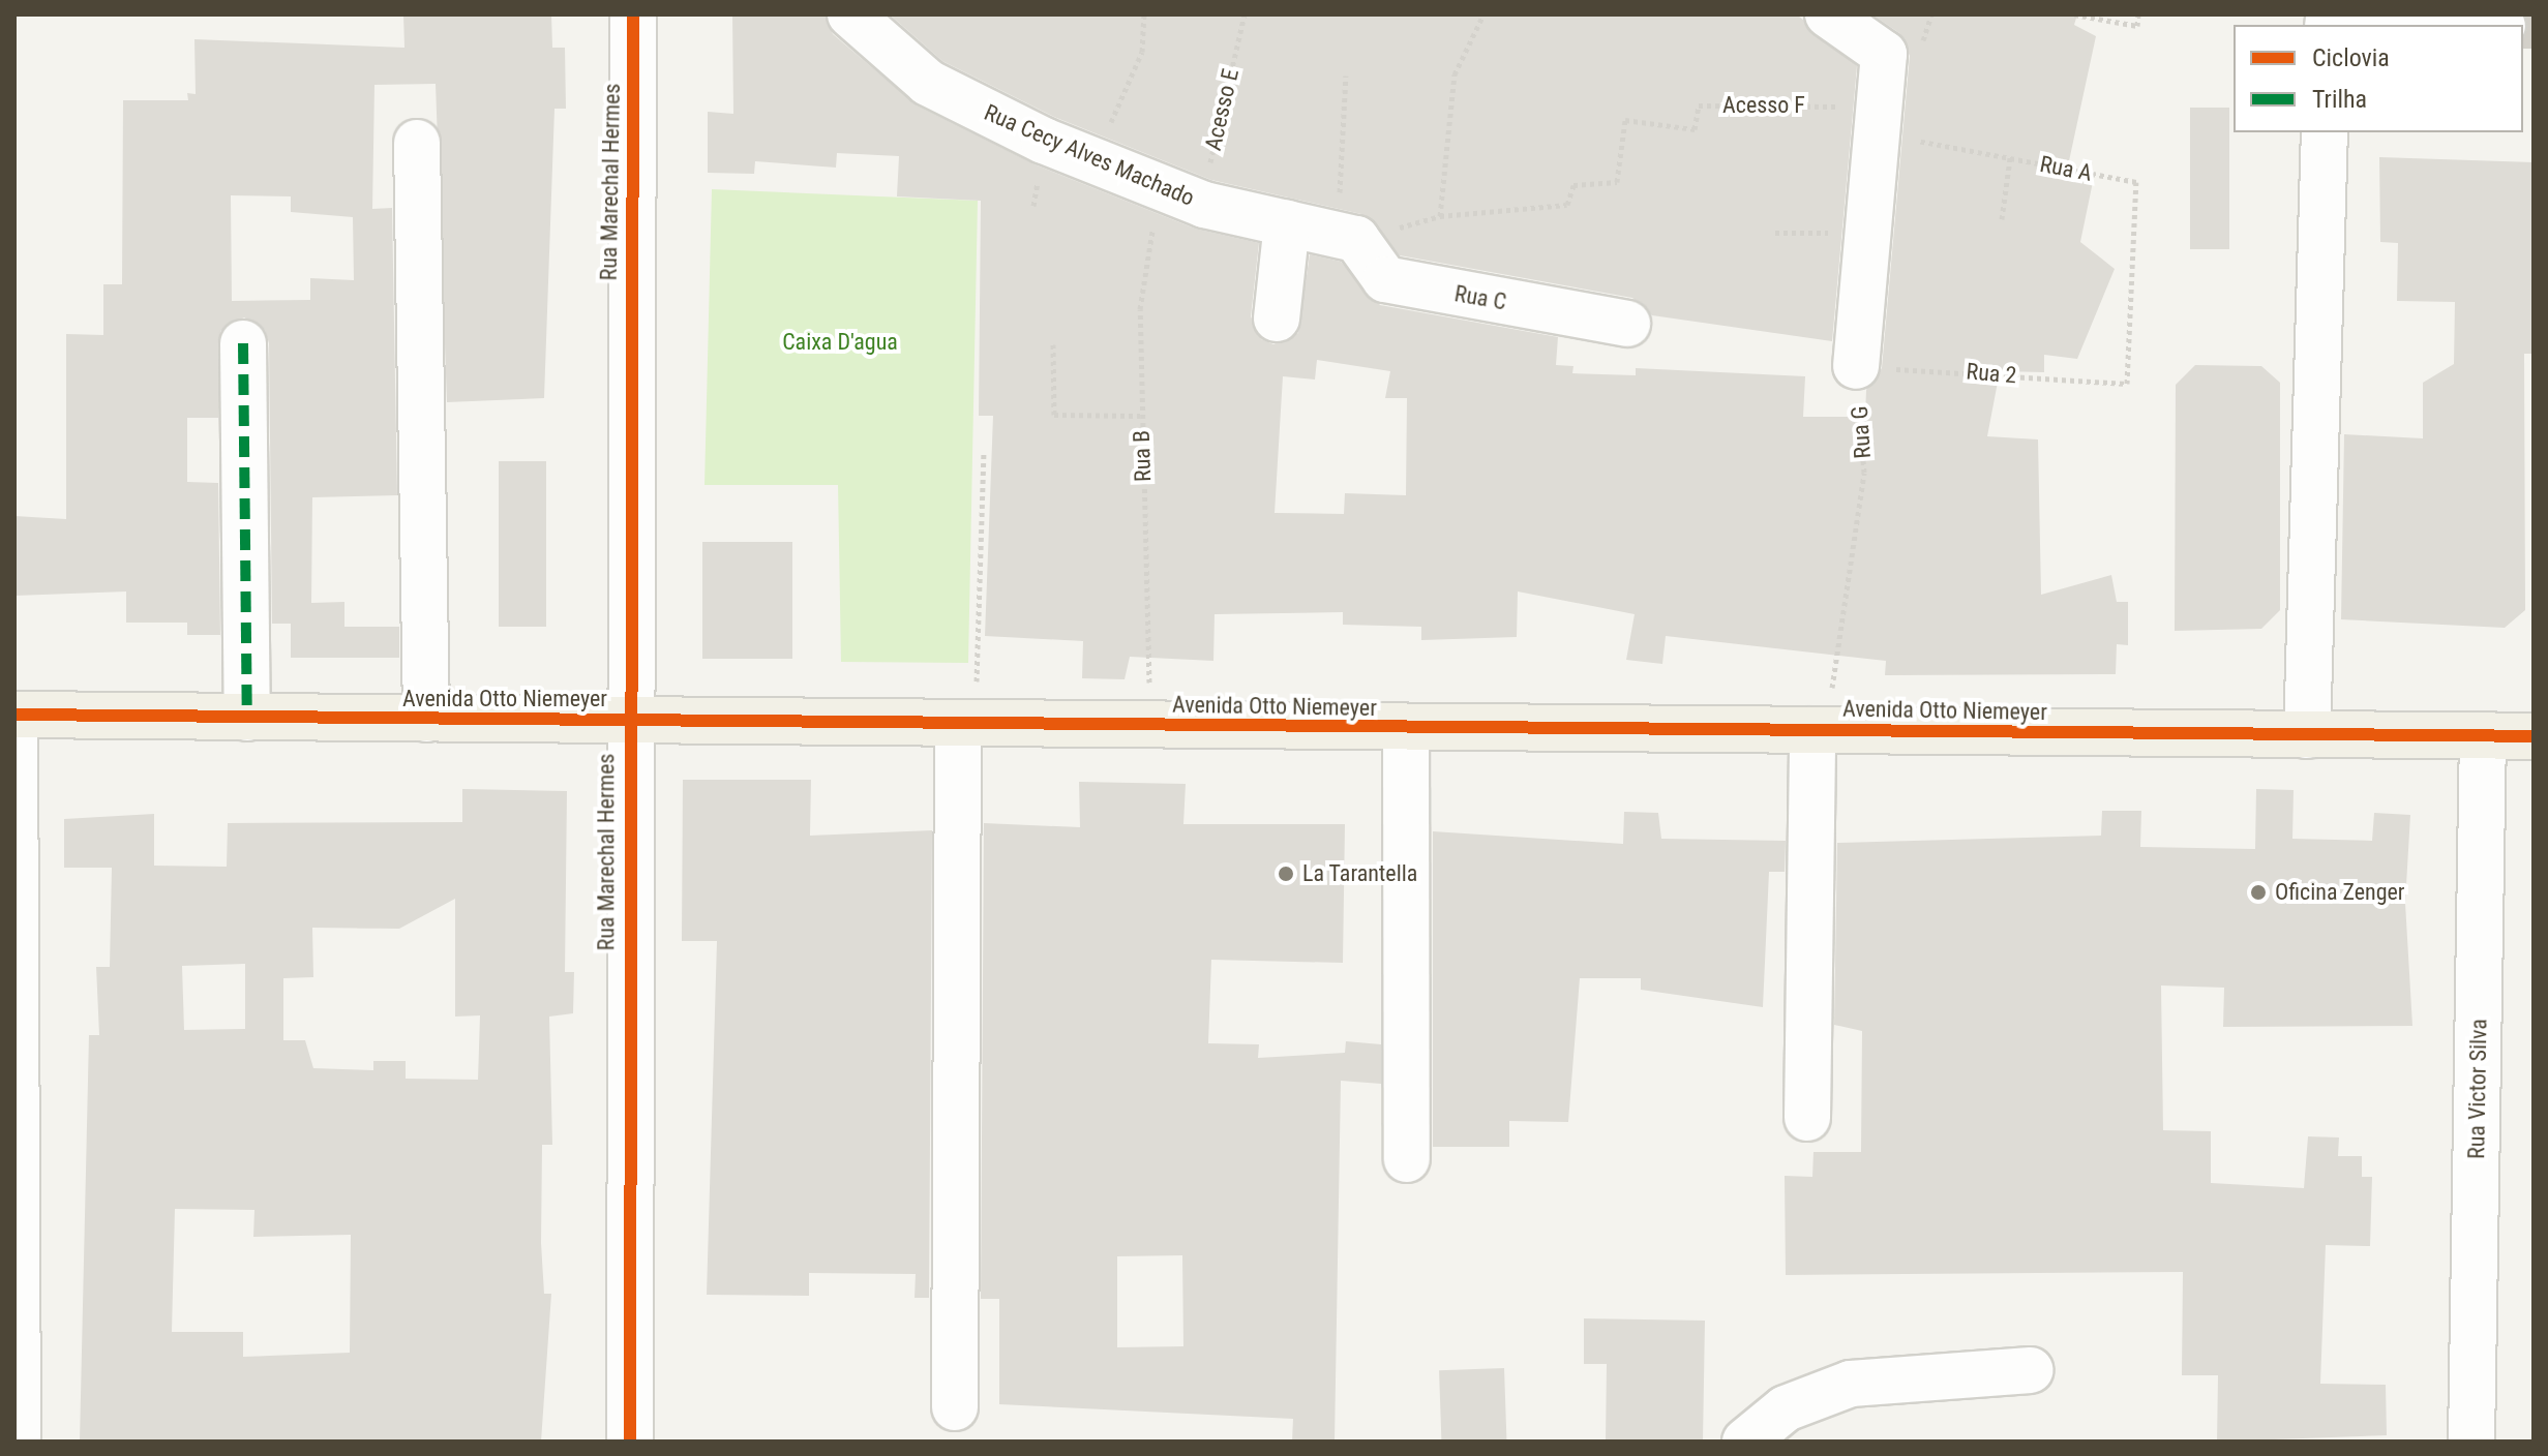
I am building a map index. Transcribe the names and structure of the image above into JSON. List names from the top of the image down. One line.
{"streets":{"main road":["Avenida Otto Niemeyer"],"street":["Rua Cecy Alves Machado","Rua Marechal Hermes","Rua C","Rua Victor Silva"],"path":["Acesso F","Acesso E","Rua A","Rua 2","Rua G","Rua B"]},"crossings":[["Acesso F","Rua Cecy Alves Machado"],["Acesso F","Rua A"],["Acesso F","Rua C"],["Acesso E","Rua Cecy Alves Machado"],["Rua Cecy Alves Machado","Rua C"],["Rua Cecy Alves Machado","Rua B"],["Rua A","Rua 2"],["Rua Marechal Hermes","Avenida Otto Niemeyer"],["Rua 2","Rua G"],["Rua G","Avenida Otto Niemeyer"],["Rua B","Avenida Otto Niemeyer"],["Avenida Otto Niemeyer","Rua Victor Silva"]],"parks":["Caixa D'agua"],"places":["La Tarantella","Oficina Zenger"],"legend":["Ciclovia","Trilha"]}
